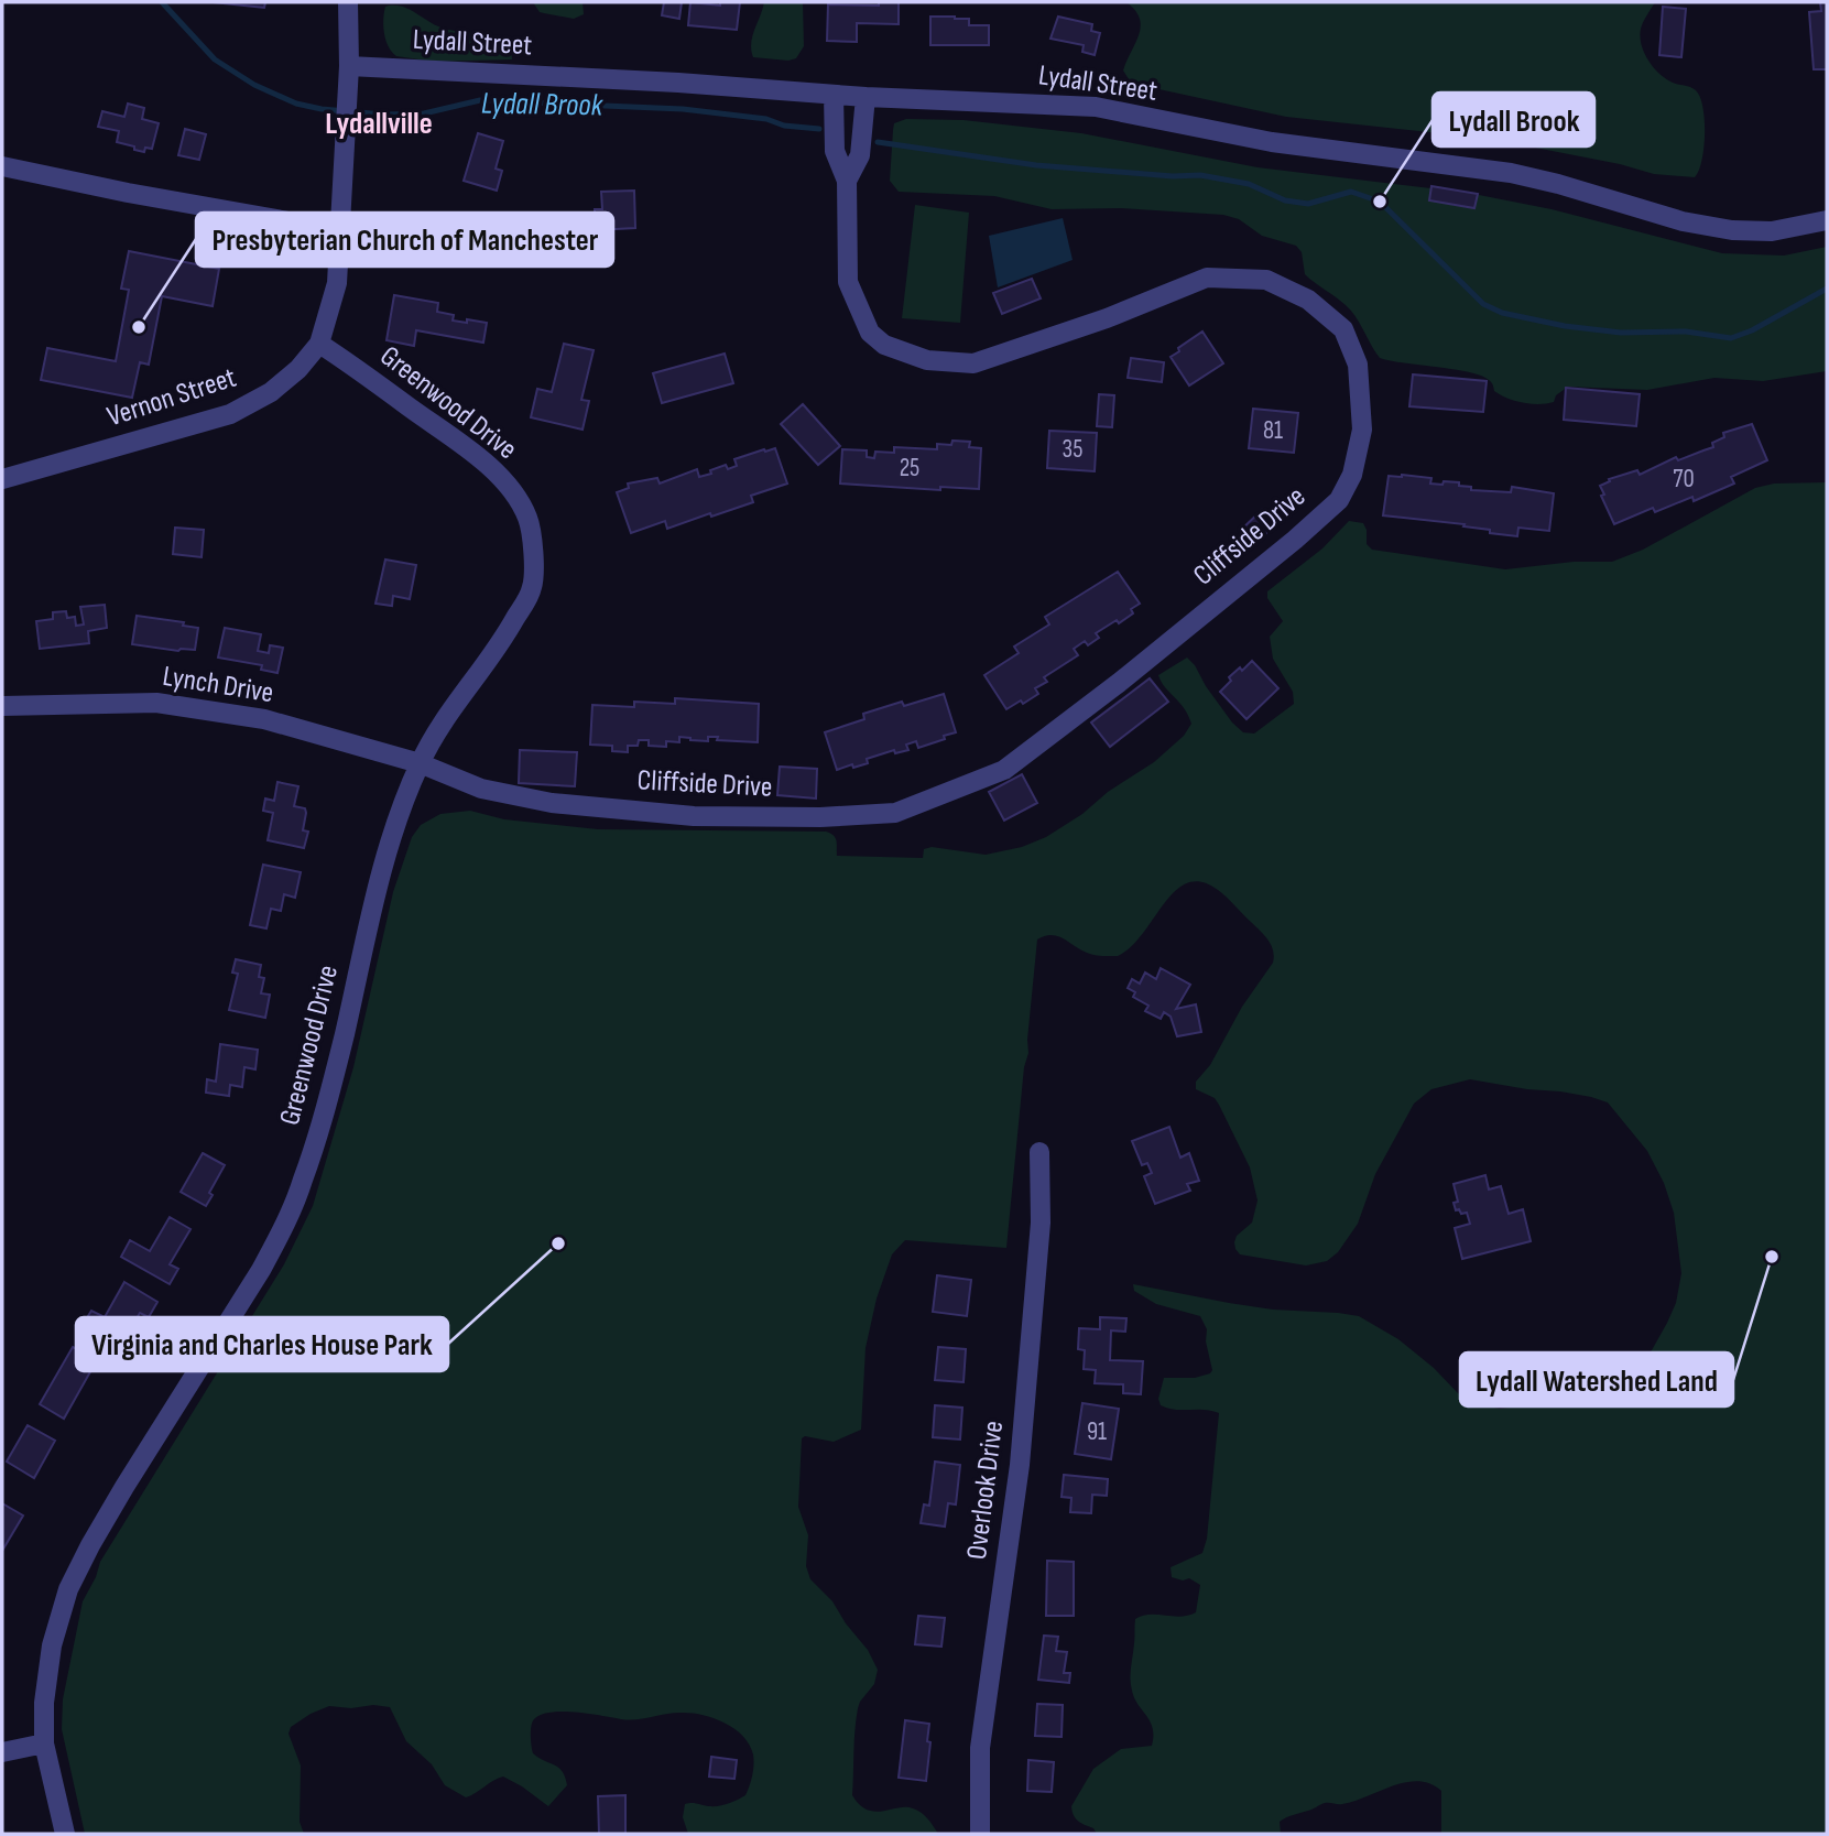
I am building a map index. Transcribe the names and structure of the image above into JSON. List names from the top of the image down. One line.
{"streets":{"street":["Lydall Street","Vernon Street","Greenwood Drive","Cliffside Drive","Lynch Drive","Overlook Drive"]},"crossings":[["Lydall Street","Vernon Street"],["Lydall Street","Cliffside Drive"],["Vernon Street","Greenwood Drive"],["Greenwood Drive","Cliffside Drive"],["Greenwood Drive","Lynch Drive"],["Cliffside Drive","Lynch Drive"]],"districts":["Lydallville"],"water":["Lydall Brook"],"places":["Lydall Brook","Presbyterian Church of Manchester","Virginia and Charles House Park","Lydall Watershed Land"],"house_numbers":["81","35","25","70","91"]}
